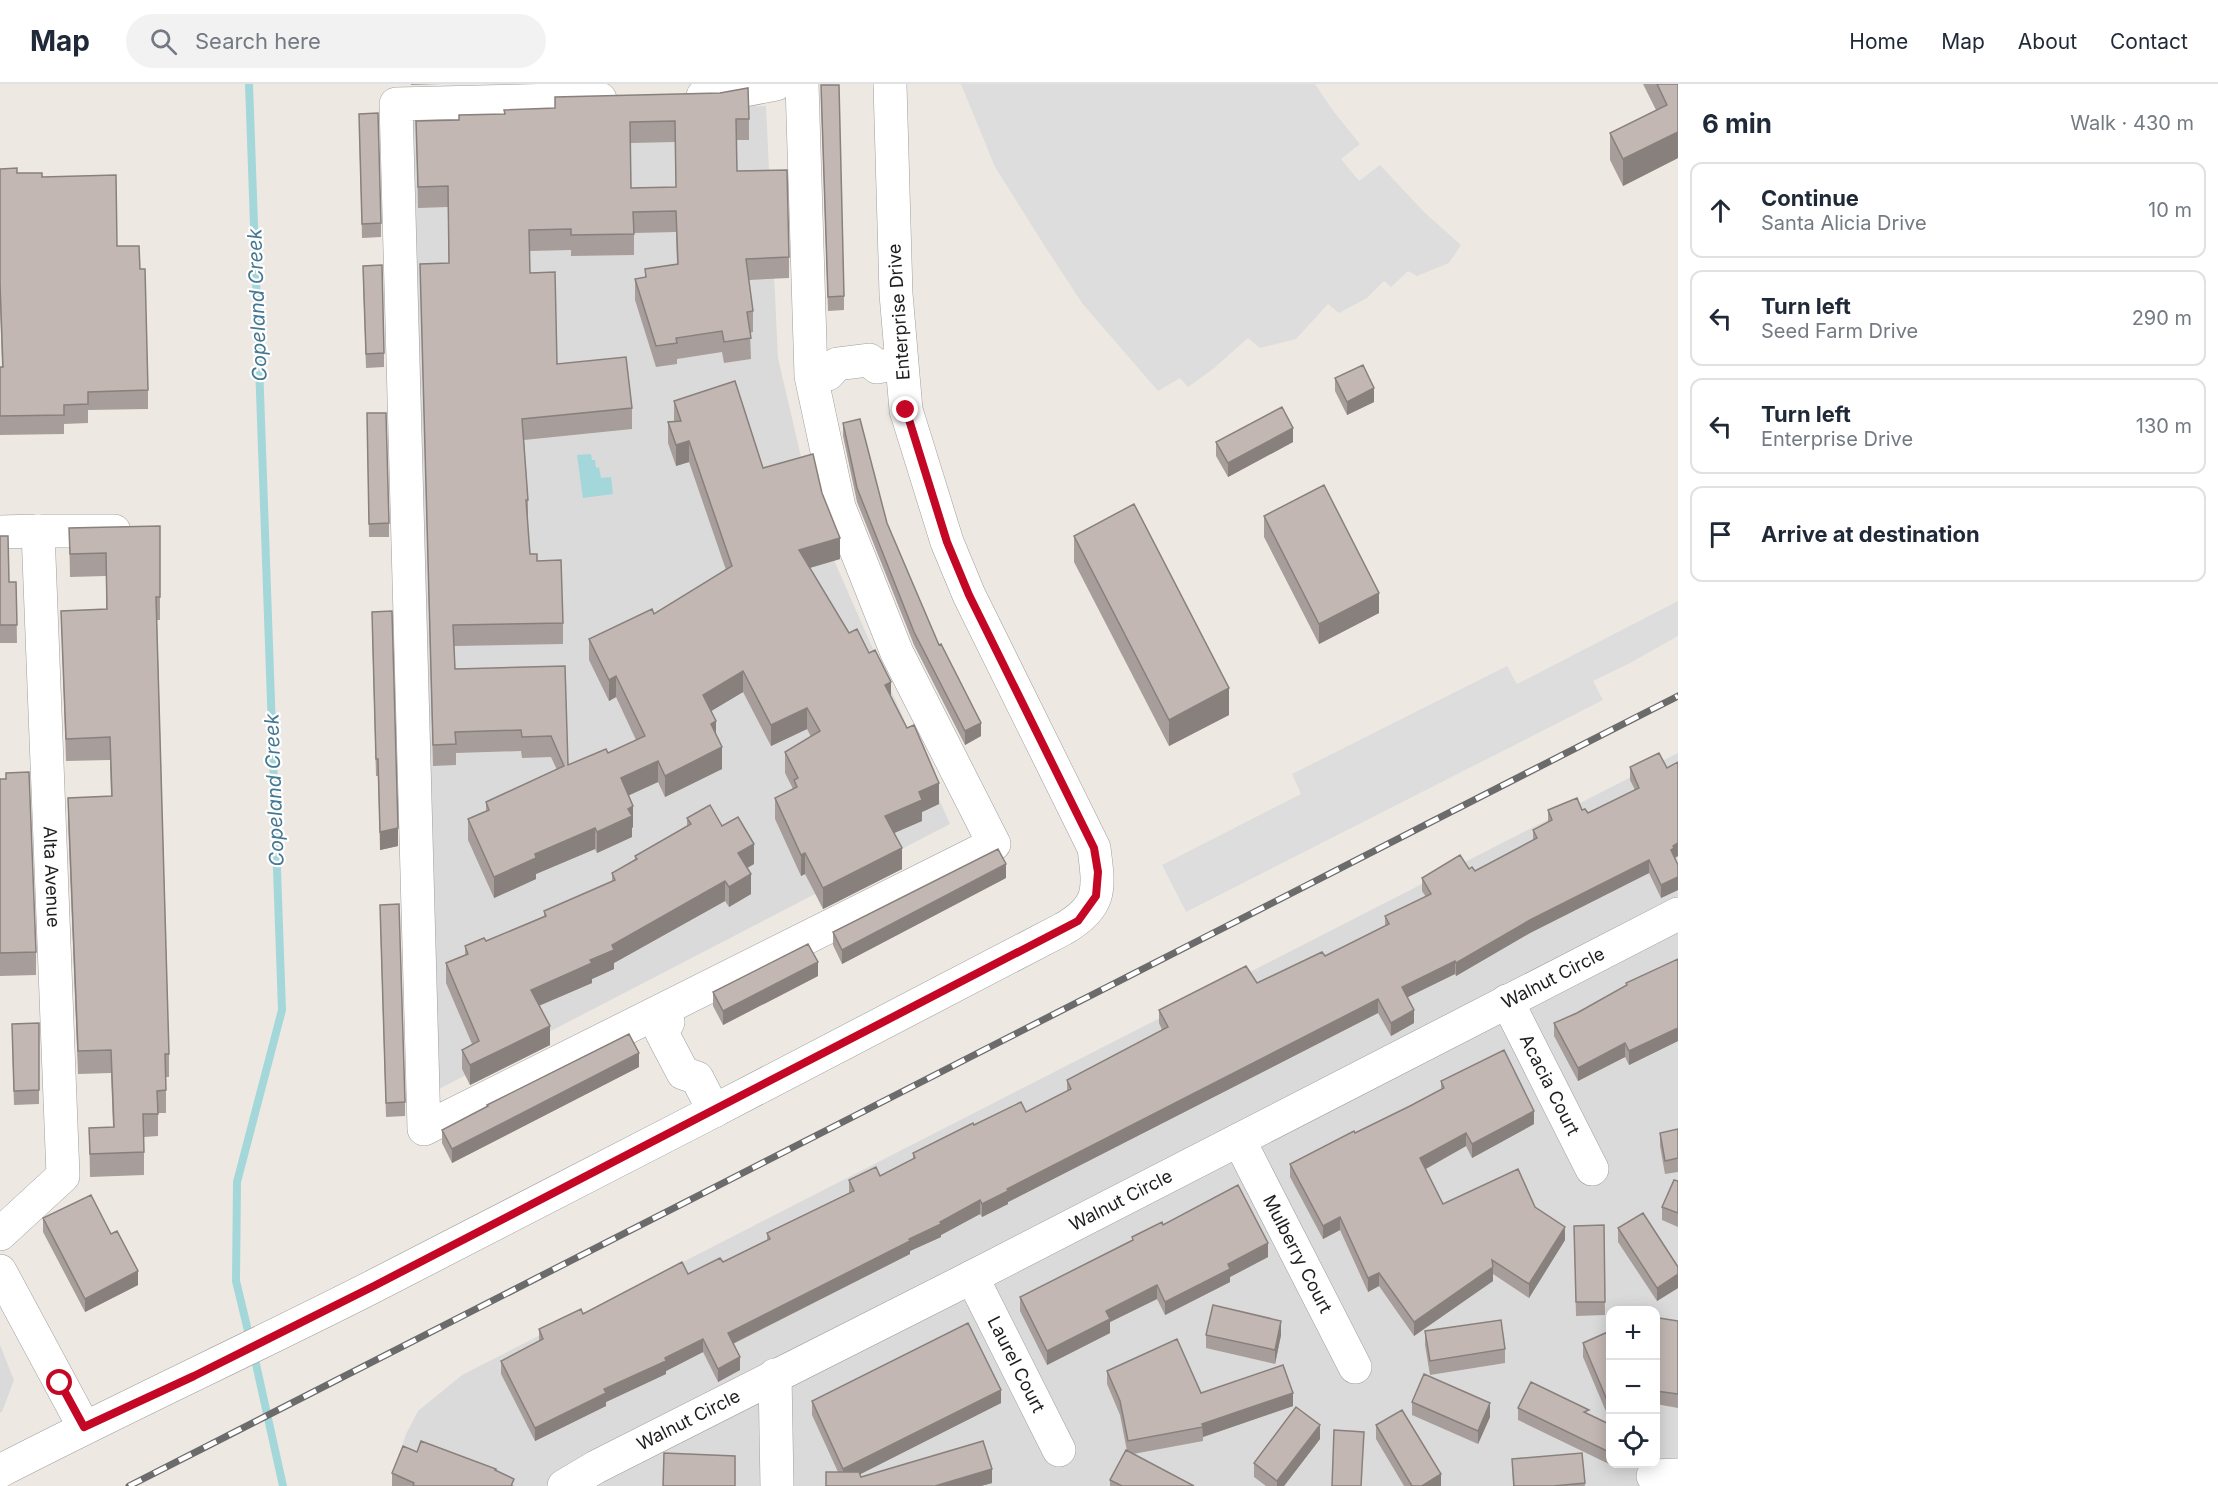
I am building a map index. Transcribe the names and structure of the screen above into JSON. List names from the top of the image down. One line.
{"streets":{"street":["Enterprise Drive","Alta Avenue","Walnut Circle","Acacia Court","Mulberry Court","Laurel Court"]},"crossings":[["Walnut Circle","Acacia Court"],["Walnut Circle","Mulberry Court"],["Walnut Circle","Laurel Court"]],"water":["Copeland Creek"],"page":{"header":"Map","search":"Search here","nav":["Home","Map","About","Contact"],"heading":["6 min","Walk · 430 m"],"list":[["Continue","Santa Alicia Drive","10 m"],["Turn left","Seed Farm Drive","290 m"],["Turn left","Enterprise Drive","130 m"],"Arrive at destination"],"map_buttons":["+","−"]}}
